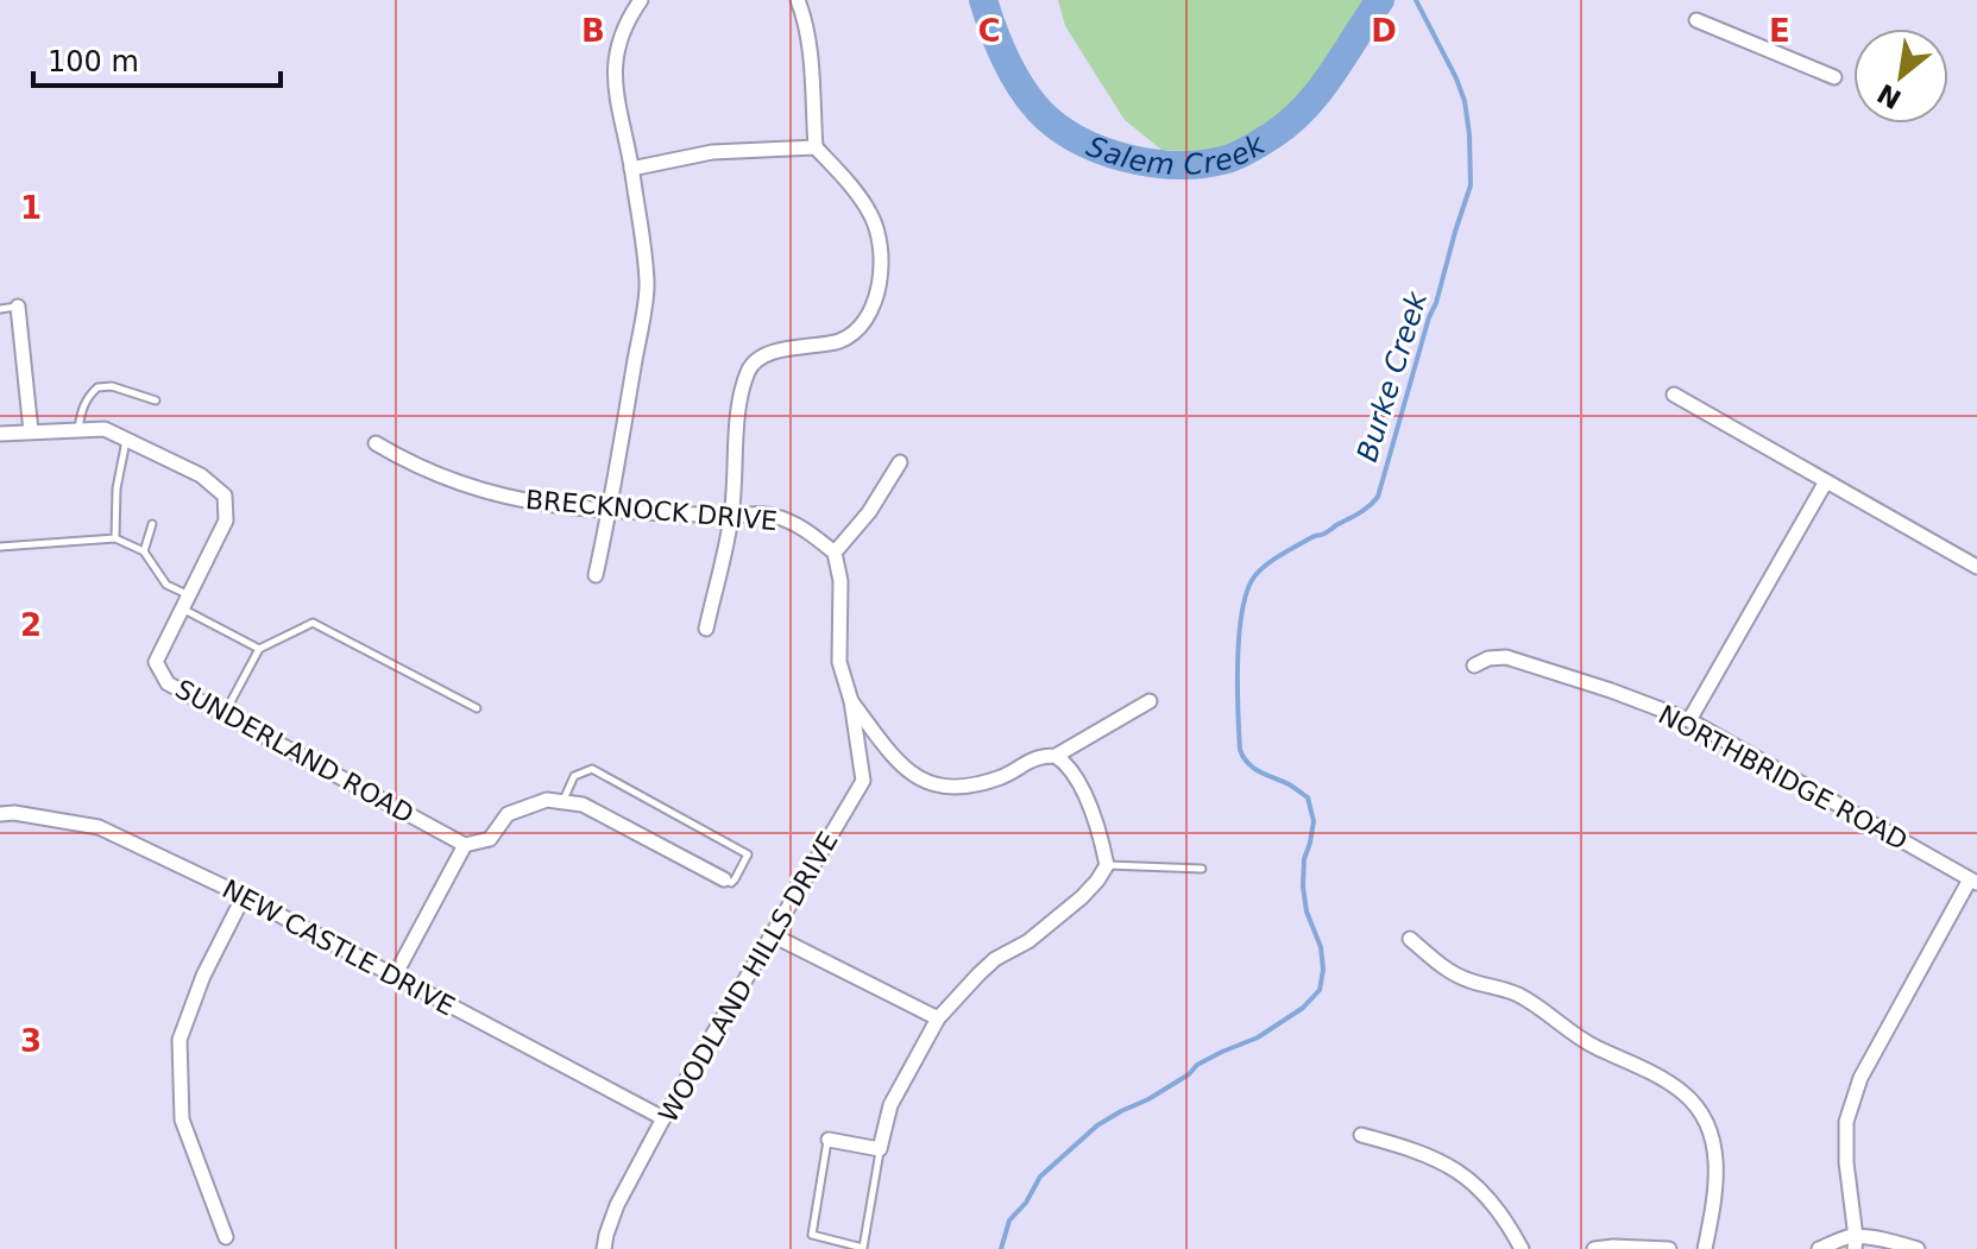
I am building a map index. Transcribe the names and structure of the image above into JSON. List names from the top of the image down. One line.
{"streets":{"street":["BRECKNOCK DRIVE","SUNDERLAND ROAD","NORTHBRIDGE ROAD","NEW CASTLE DRIVE","WOODLAND HILLS DRIVE"]},"crossings":[["NEW CASTLE DRIVE","WOODLAND HILLS DRIVE"]],"water":["Salem Creek","Burke Creek"],"scale_bar":"100 m","north":"bottom left","grid":{"columns":["B","C","D","E"],"rows":["1","2","3"]}}
